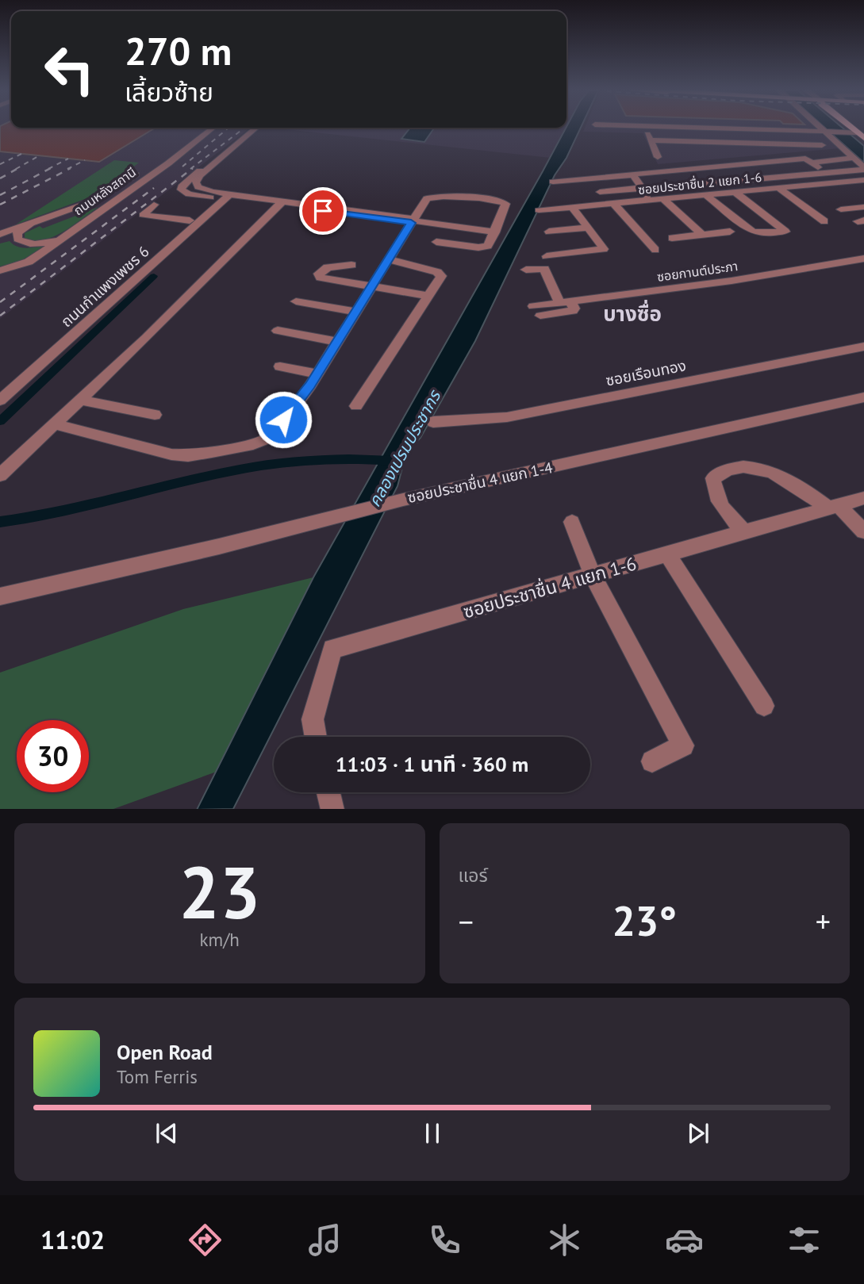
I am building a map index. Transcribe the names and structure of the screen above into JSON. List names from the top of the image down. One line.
{"streets":{"street":["ซอยประชาชื่น 2 แยก 1-6","ถนนหลังสถานี","ซอยกานต์ประภา","ถนนกำแพงเพชร 6","ซอยเรือนทอง","ซอยประชาชื่น 4 แยก 1-4","ซอยประชาชื่น 4 แยก 1-6"]},"districts":["บางซื่อ"],"water":["คลองเปรมประชากร"],"page":{"turn":["270 m","เลี้ยวซ้าย"],"limit":"30","trip":"11:03 · 1 นาที · 360 m","tile":[["23","km/h"],"แอร์"],"heat":["−","23°","+"],"song":["Open Road","Tom Ferris"],"tabs":"11:02"}}
